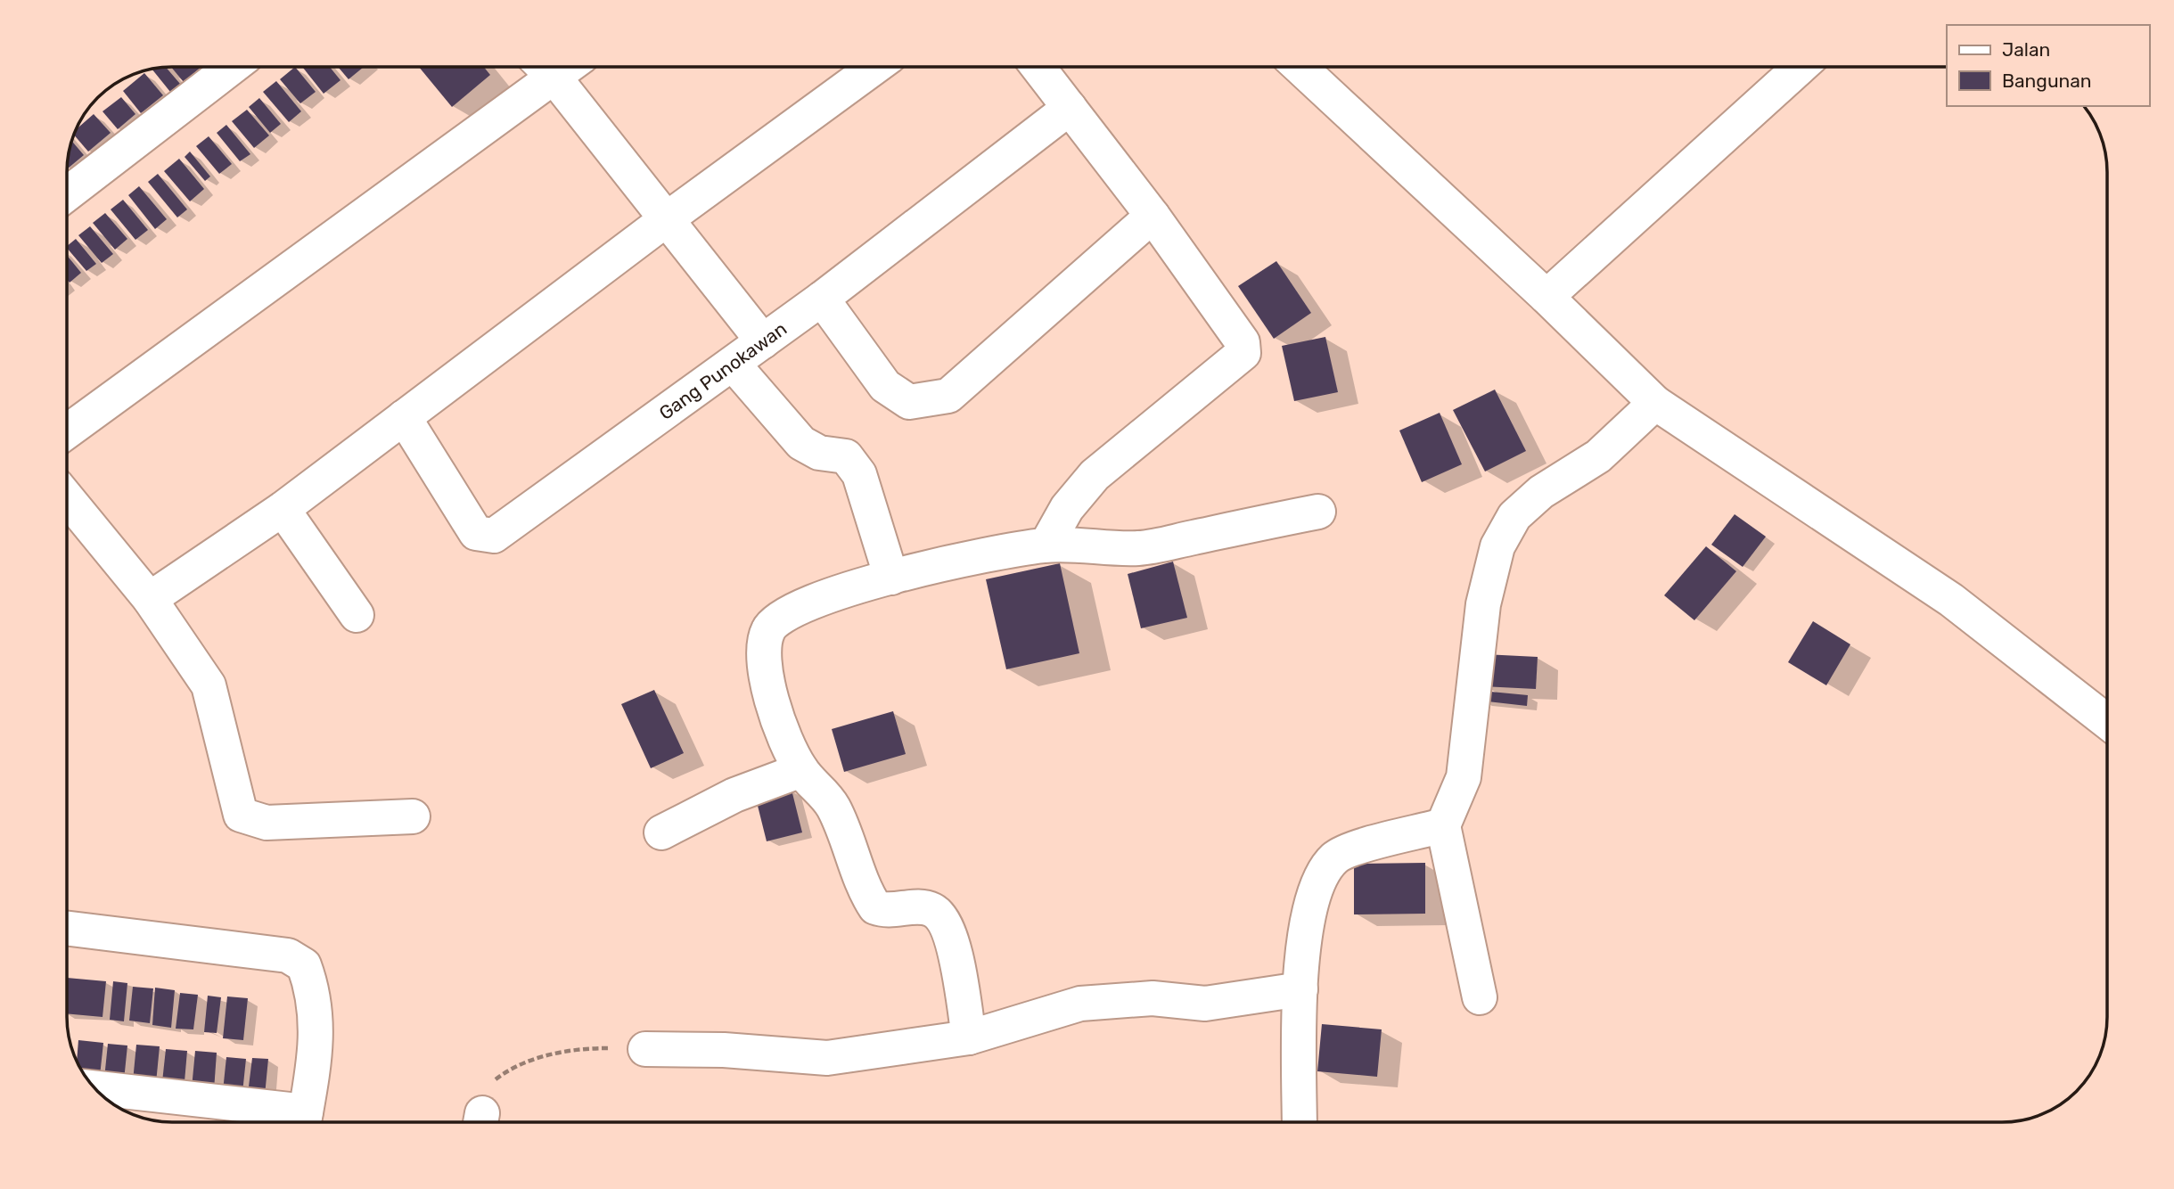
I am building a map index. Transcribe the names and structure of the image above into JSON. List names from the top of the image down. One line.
{"streets":{"street":["Gang Punokawan"]},"legend":["Jalan","Bangunan"]}
